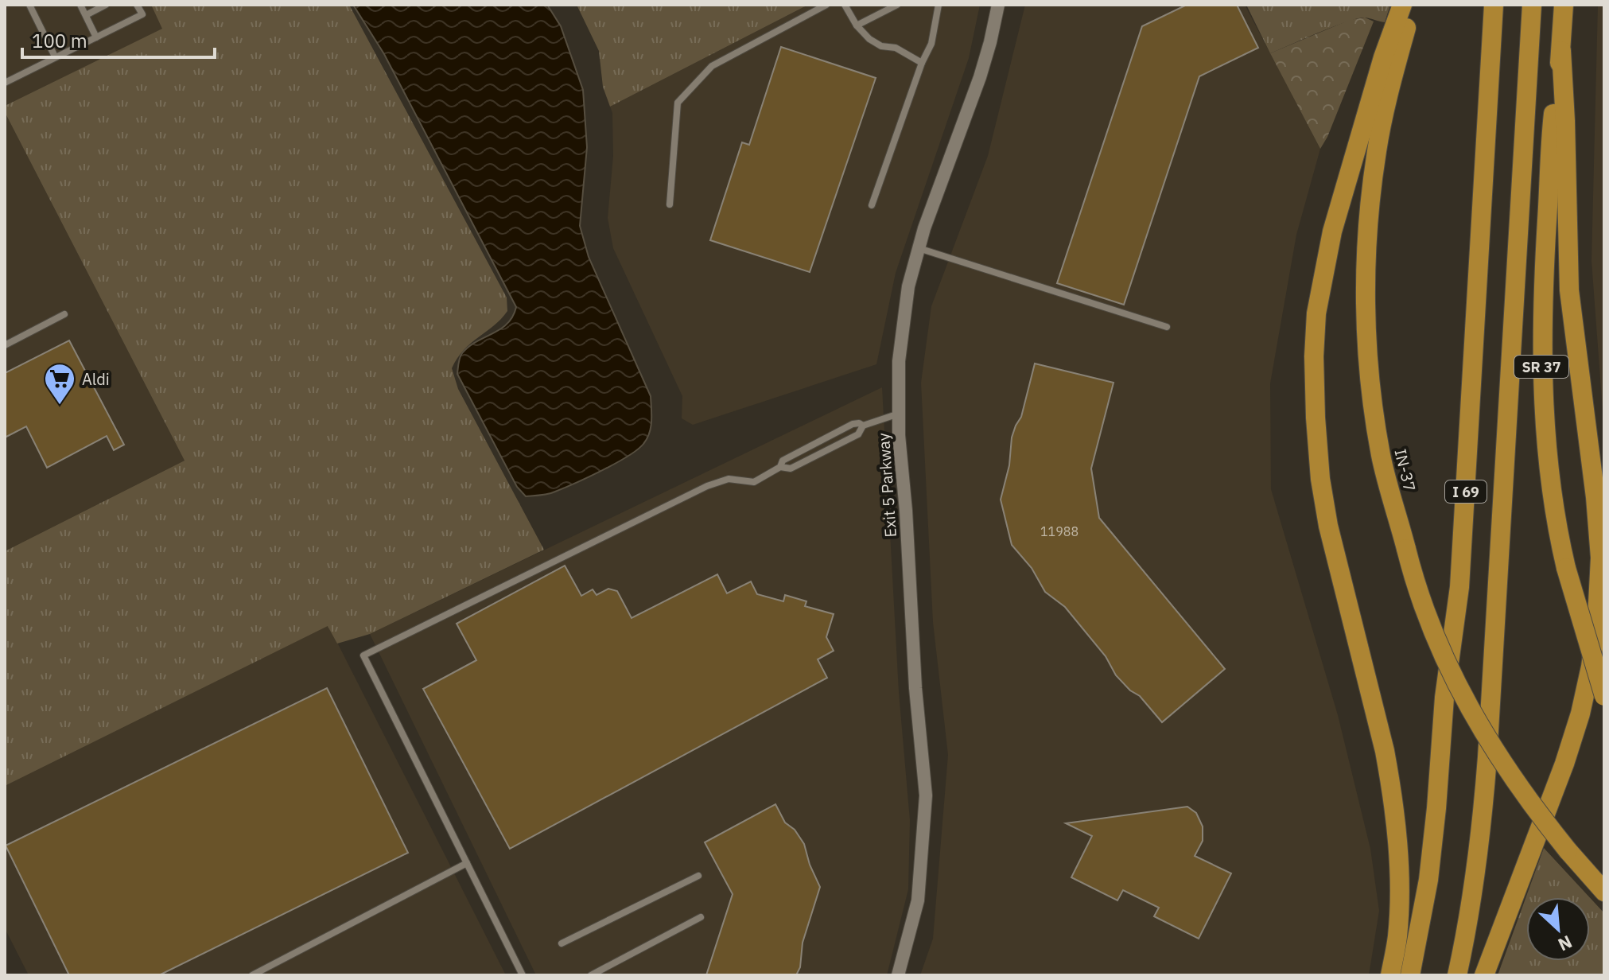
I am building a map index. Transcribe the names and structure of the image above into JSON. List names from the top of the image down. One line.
{"streets":{"highway":["SR 37","IN-37","I 69"],"street":["Exit 5 Parkway"]},"places":{"supermarket":["Aldi"]},"house_numbers":["11988"],"scale_bar":"100 m","north":"bottom right"}
